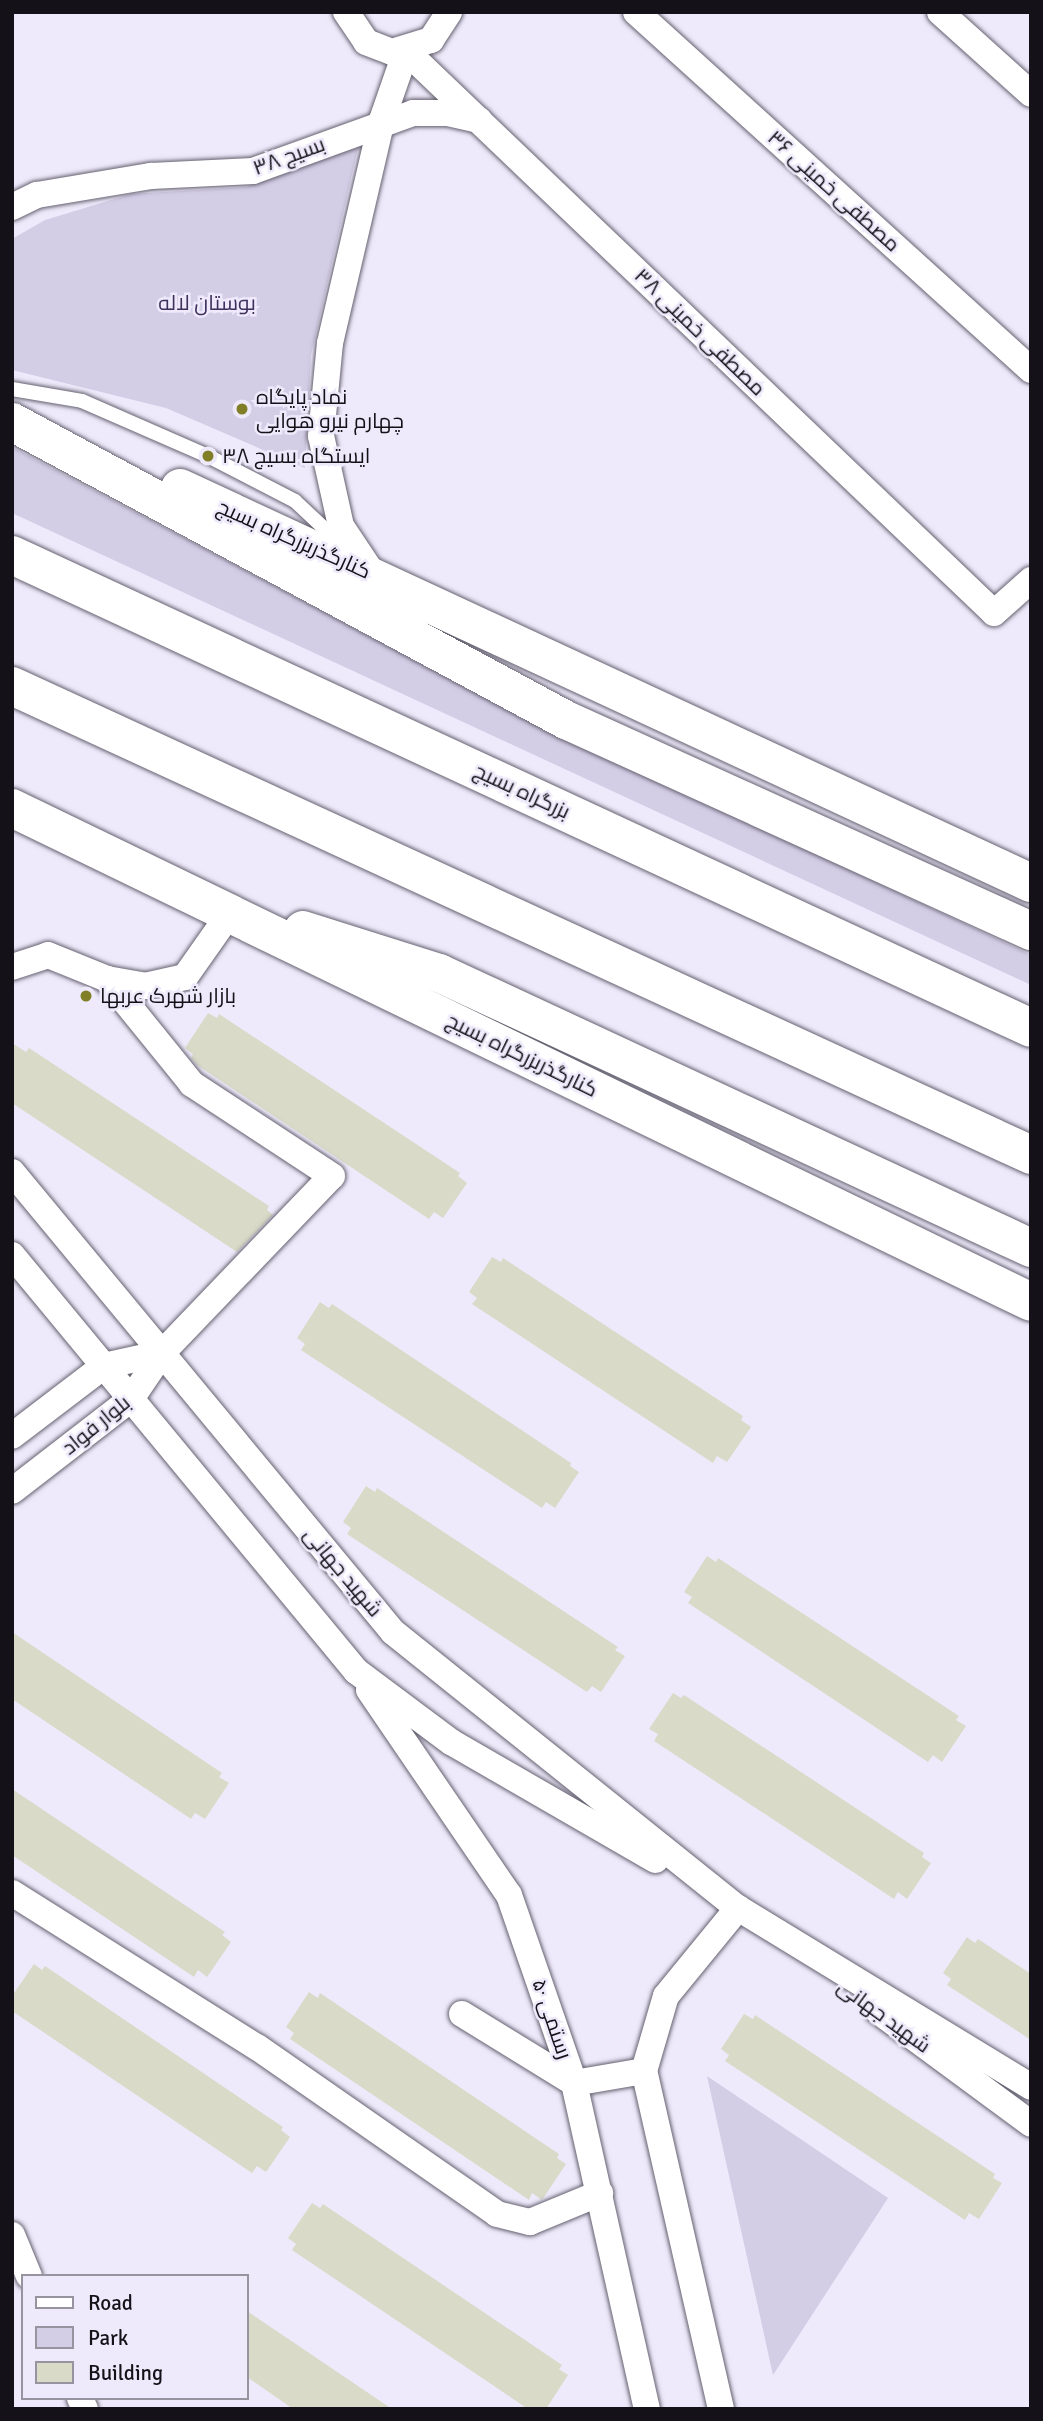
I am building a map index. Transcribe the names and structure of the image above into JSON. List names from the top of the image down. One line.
{"streets":{"main road":["کنارگذربزرگراه بسیج","بزرگراه بسیج"],"street":["بسیج ۳۸","مصطفی خمینی ۳۶","مصطفی خمینی ۳۸","بلوار فواد","شهید جهانی","رستمی ۵۰"]},"crossings":[["بسیج ۳۸","مصطفی خمینی ۳۸"],["بلوار فواد","شهید جهانی"],["شهید جهانی","رستمی ۵۰"]],"parks":["بوستان لاله"],"places":["نماد پایگاه چهارم نیرو هوایی","ایستگاه بسیج ۳۸","بازار شهرک عربها"],"legend":["Road","Park","Building"]}
